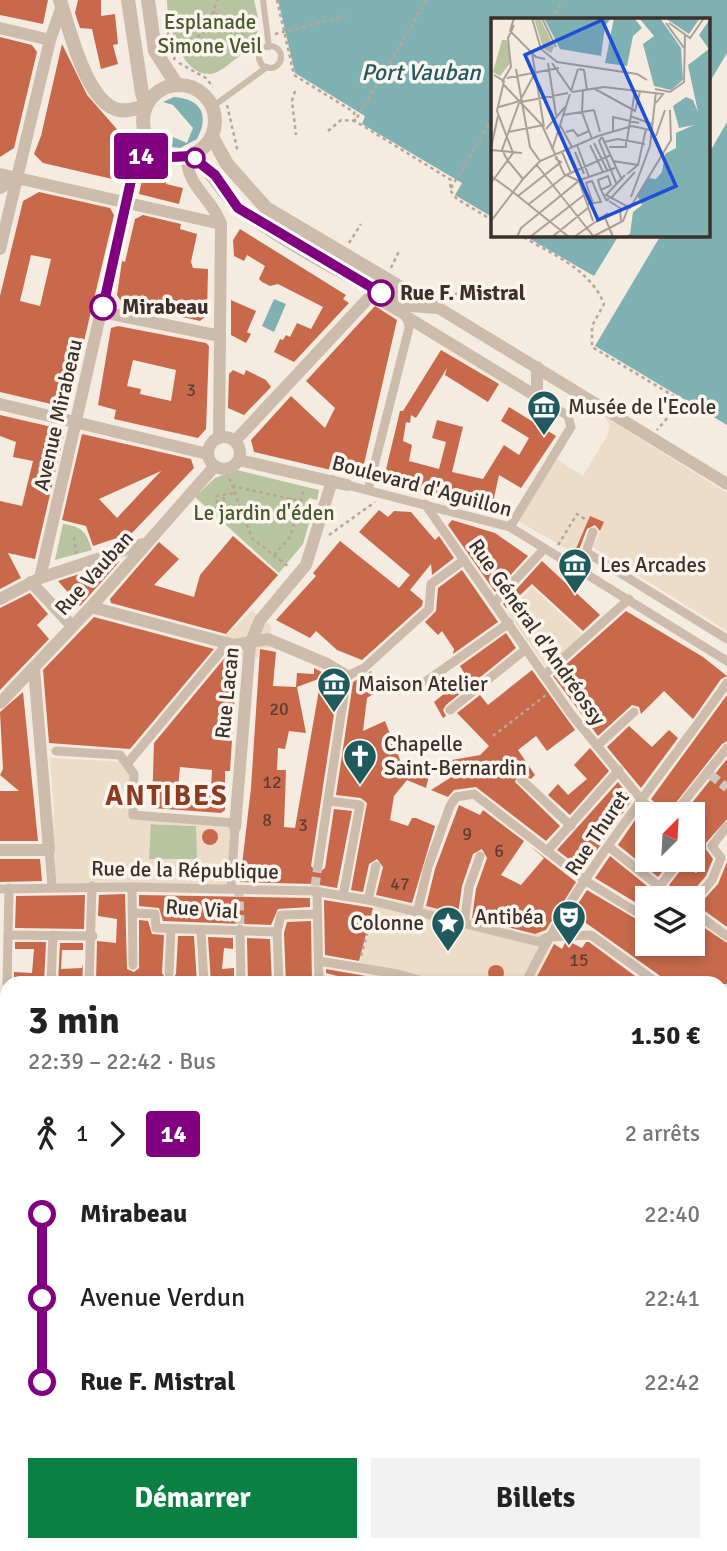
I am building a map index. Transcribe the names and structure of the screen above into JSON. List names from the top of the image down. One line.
{"streets":{"street":["Avenue Mirabeau","Boulevard d'Aguillon","Rue Vauban","Rue Général d'Andréossy","Rue Lacan","Rue Thuret","Rue de la République","Rue Vial"]},"crossings":[["Boulevard d'Aguillon","Rue Vauban"],["Boulevard d'Aguillon","Rue Général d'Andréossy"],["Boulevard d'Aguillon","Rue Lacan"],["Rue Général d'Andréossy","Rue Thuret"],["Rue Lacan","Rue de la République"],["Rue Thuret","Rue de la République"]],"districts":["ANTIBES"],"water":["Port Vauban"],"parks":["Esplanade Simone Veil","Le jardin d'éden"],"places":{"other":["Rue F. Mistral","Mirabeau"],"museum":["Musée de l'Ecole","Les Arcades","Maison Atelier"],"church":["Chapelle Saint-Bernardin"],"theatre":["Antibéa"],"place":["Colonne"]},"lines":["bus line 14"],"house_numbers":["3","20","12","8","3","9","6","47","15"],"north":"top right","page":{"on_map":"14","heading":["3 min","22:39 – 22:42 · Bus","1.50 €"],"legs":["1","14","2 arrêts"],"list":[{"name":"Mirabeau","value":"22:40"},{"name":"Avenue Verdun","value":"22:41"},{"name":"Rue F. Mistral","value":"22:42"}],"buttons":["Démarrer","Billets"]}}
